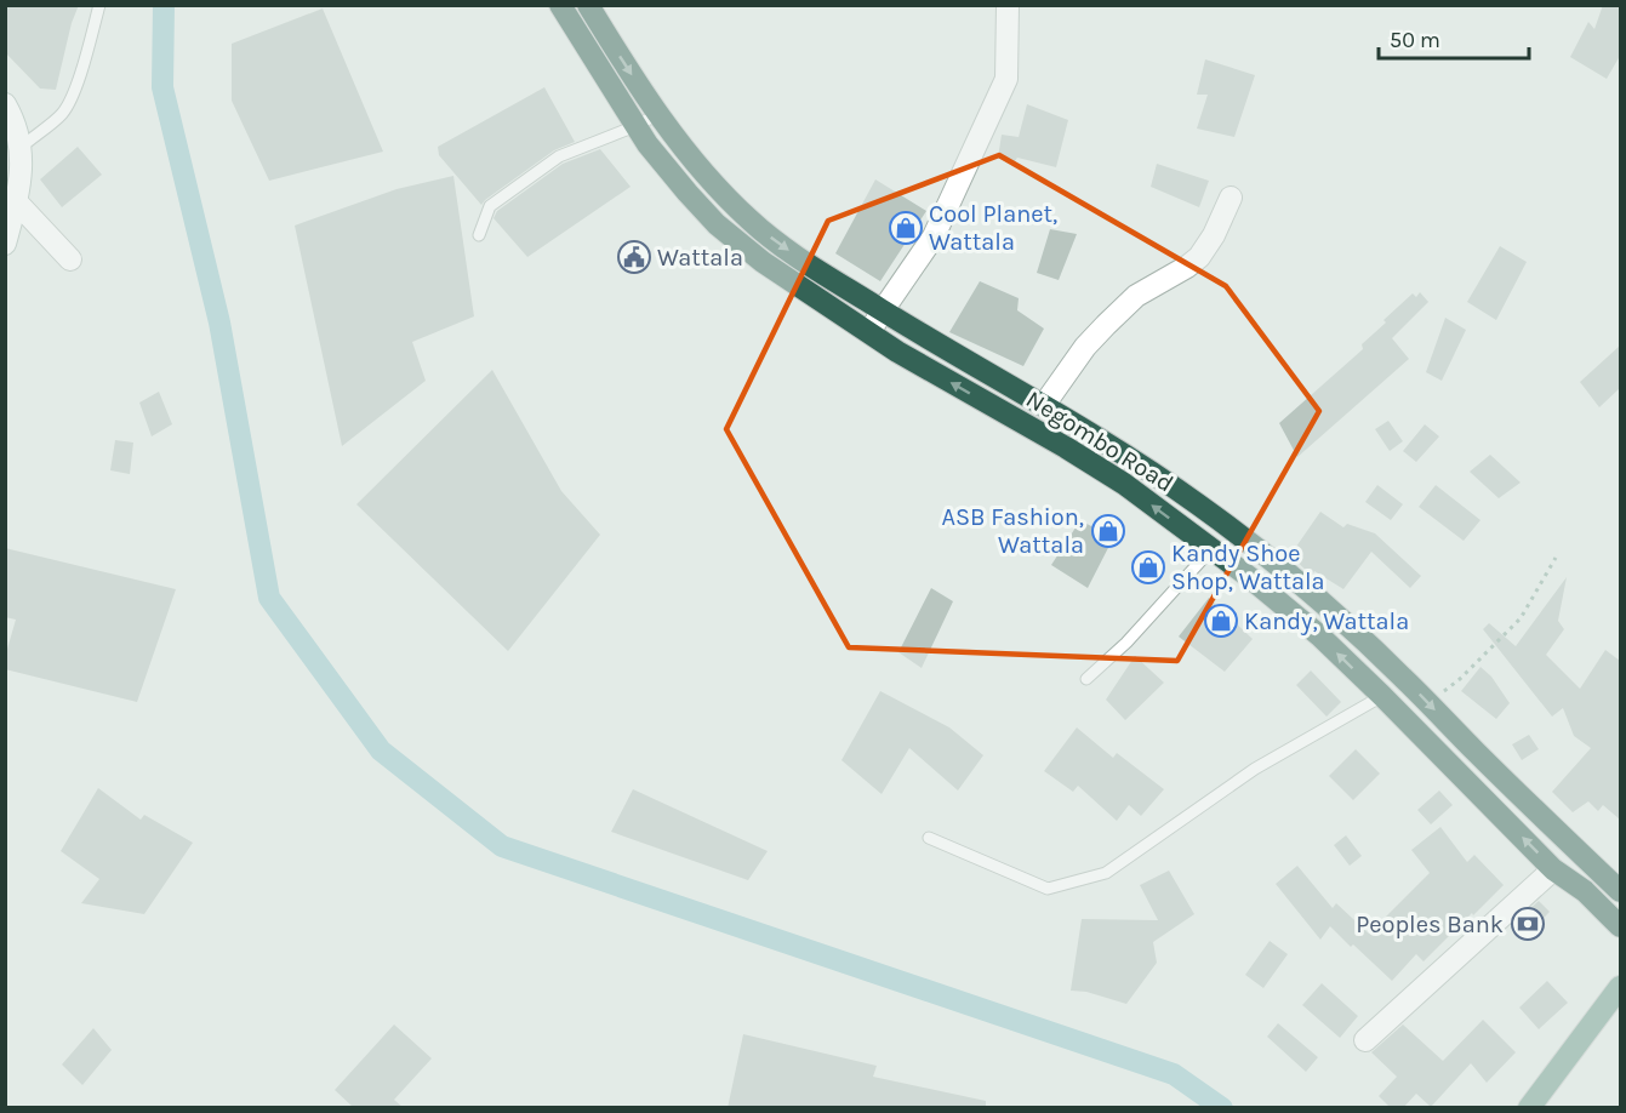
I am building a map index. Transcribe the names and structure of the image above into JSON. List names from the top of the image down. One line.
{"streets":{"highway":["Negombo Road"]},"places":{"shop":["Cool Planet, Wattala","ASB Fashion, Wattala","Kandy Shoe Shop, Wattala","Kandy, Wattala"],"public building":["Wattala"],"bank":["Peoples Bank"]},"scale_bar":"50 m"}
